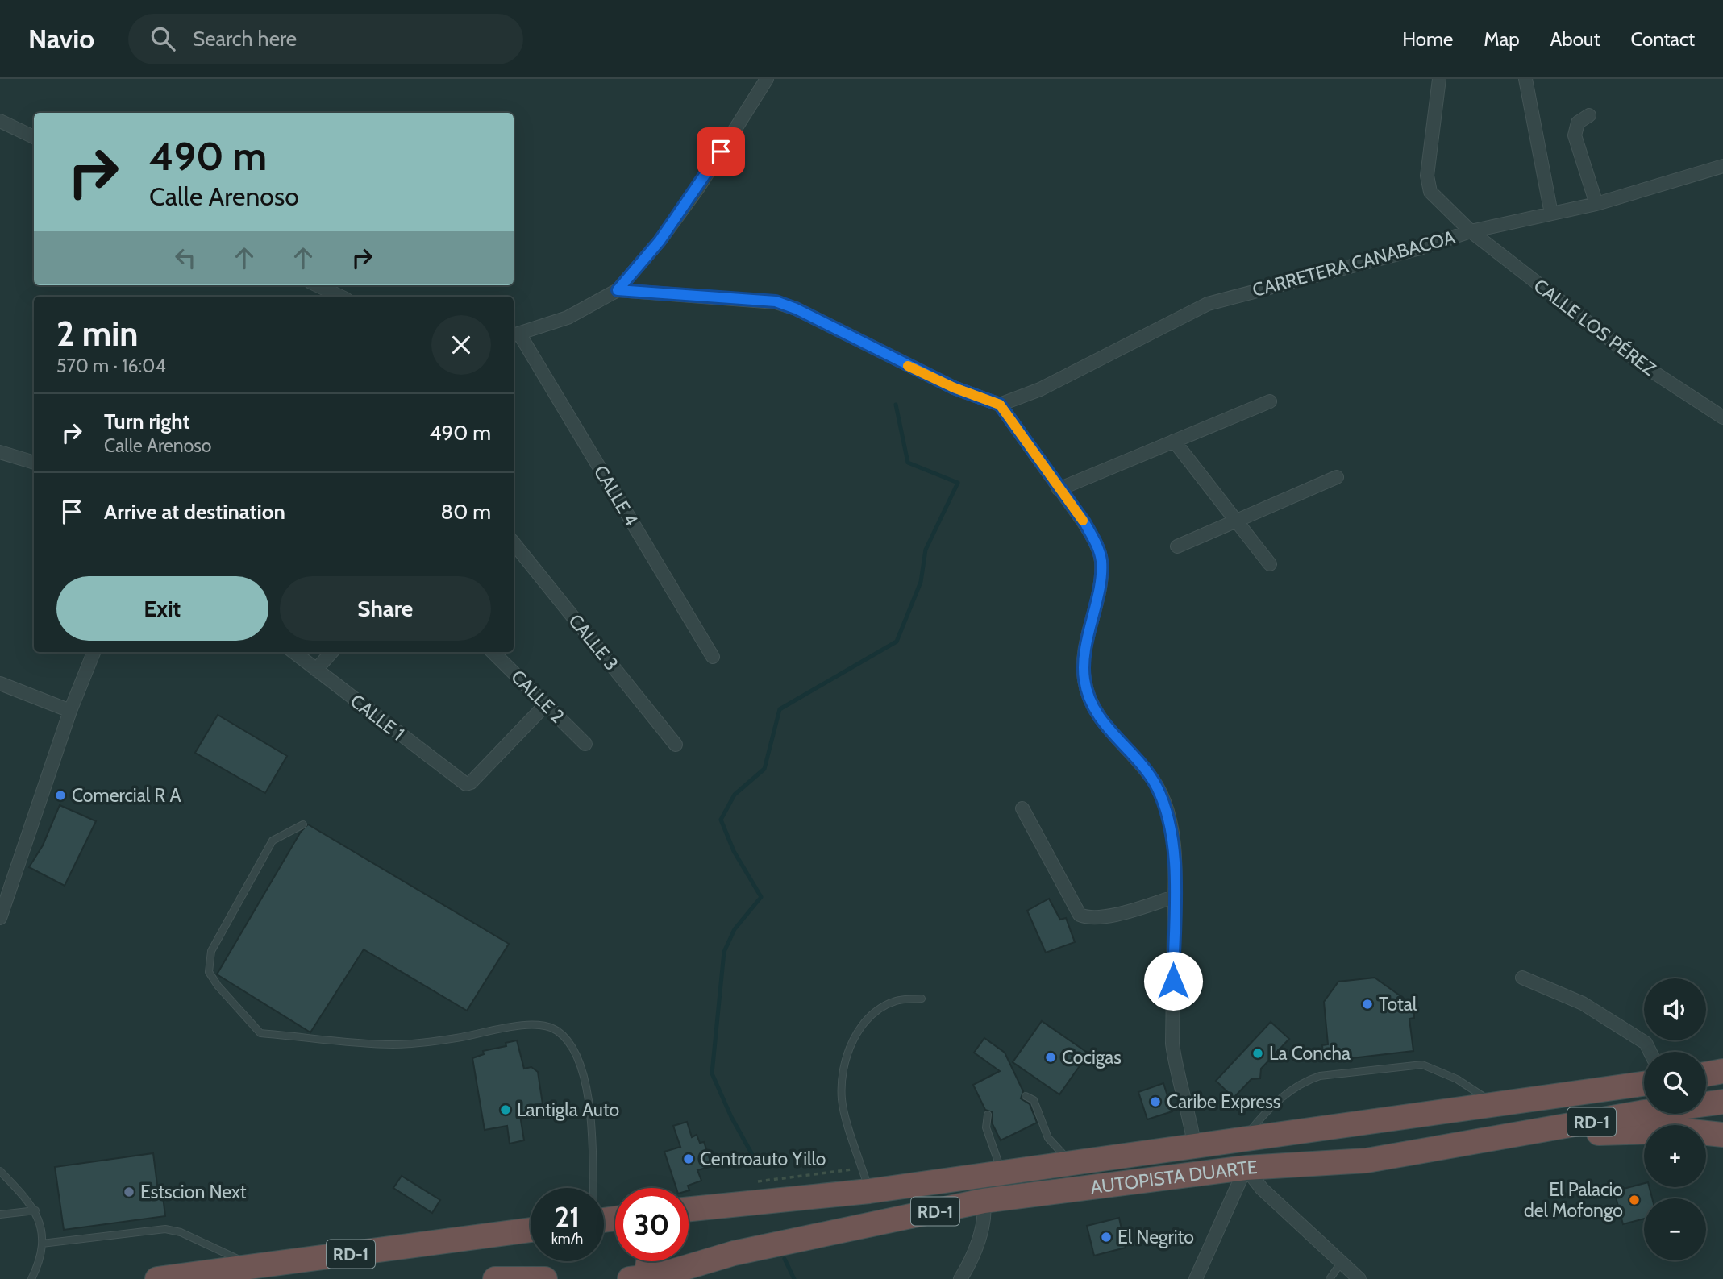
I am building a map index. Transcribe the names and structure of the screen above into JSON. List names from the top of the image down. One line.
{"streets":{"highway":["RD-1","AUTOPISTA DUARTE"],"street":["CARRETERA CANABACOA","CALLE LOS PÉREZ","CALLE 4","CALLE 3","CALLE 2","CALLE 1"]},"crossings":[["CARRETERA CANABACOA","CALLE LOS PÉREZ"],["CALLE 2","CALLE 1"]],"places":["Comercial R A","Total","La Concha","Cocigas","Caribe Express","Lantigla Auto","Centroauto Yillo","Estscion Next","El Palacio del Mofongo","El Negrito"],"page":{"header":"Navio","search":"Search here","nav":["Home","Map","About","Contact"],"turn":["490 m","Calle Arenoso"],"heading":["2 min","570 m · 16:04"],"list":[{"name":"Turn right","note":"Calle Arenoso","value":"490 m"},{"name":"Arrive at destination","value":"80 m"}],"buttons":["Exit","Share"],"map_buttons":["+","−"],"speed":"21 km/h","limit":"30"}}
